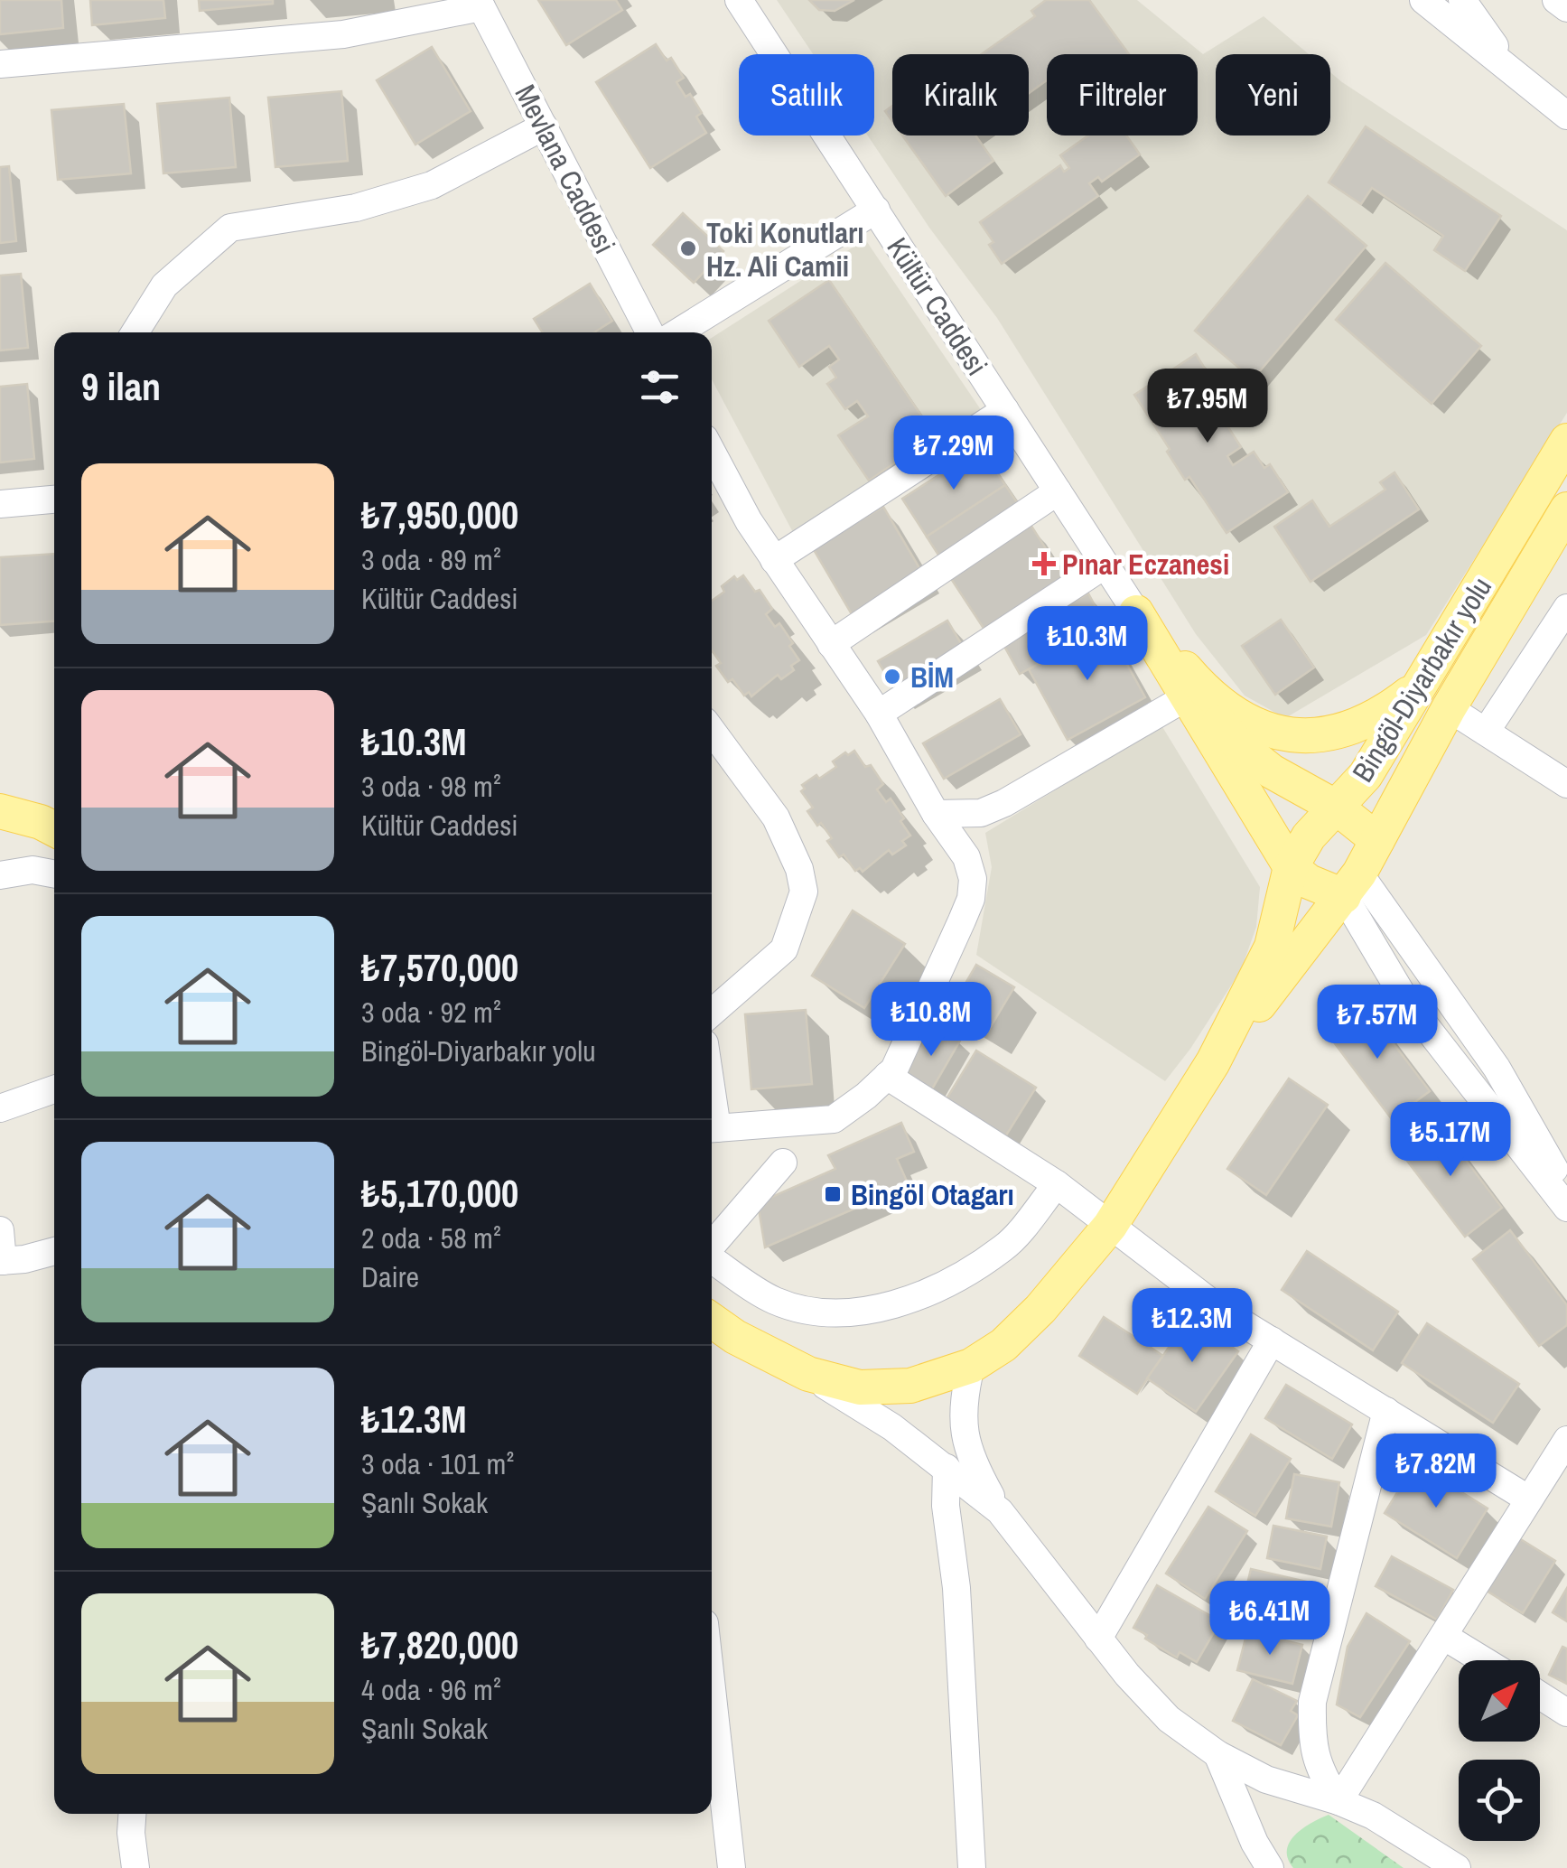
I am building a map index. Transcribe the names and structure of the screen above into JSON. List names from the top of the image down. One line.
{"streets":{"main road":["Bingöl-Diyarbakır yolu"],"street":["Mevlana Caddesi","Kültür Caddesi"]},"places":{"other":["Toki Konutları Hz. Ali Camii","BİM"],"health":["Pınar Eczanesi"],"transit":["Bingöl Otagarı"]},"north":"top right","page":{"chip":["Satılık","Kiralık","Filtreler","Yeni"],"heading":"9 ilan","price":["₺7.95M","₺7.29M","₺10.3M","₺10.8M","₺7.57M","₺5.17M","₺12.3M","₺7.82M","₺6.41M"],"list":[{"name":"₺7,950,000","note":"3 oda · 89 m² · Kültür Caddesi"},{"name":"₺10.3M","note":"3 oda · 98 m² · Kültür Caddesi"},{"name":"₺7,570,000","note":"3 oda · 92 m² · Bingöl-Diyarbakır yolu"},{"name":"₺5,170,000","note":"2 oda · 58 m² · Daire"},{"name":"₺12.3M","note":"3 oda · 101 m² · Şanlı Sokak"},{"name":"₺7,820,000","note":"4 oda · 96 m² · Şanlı Sokak"}]}}
